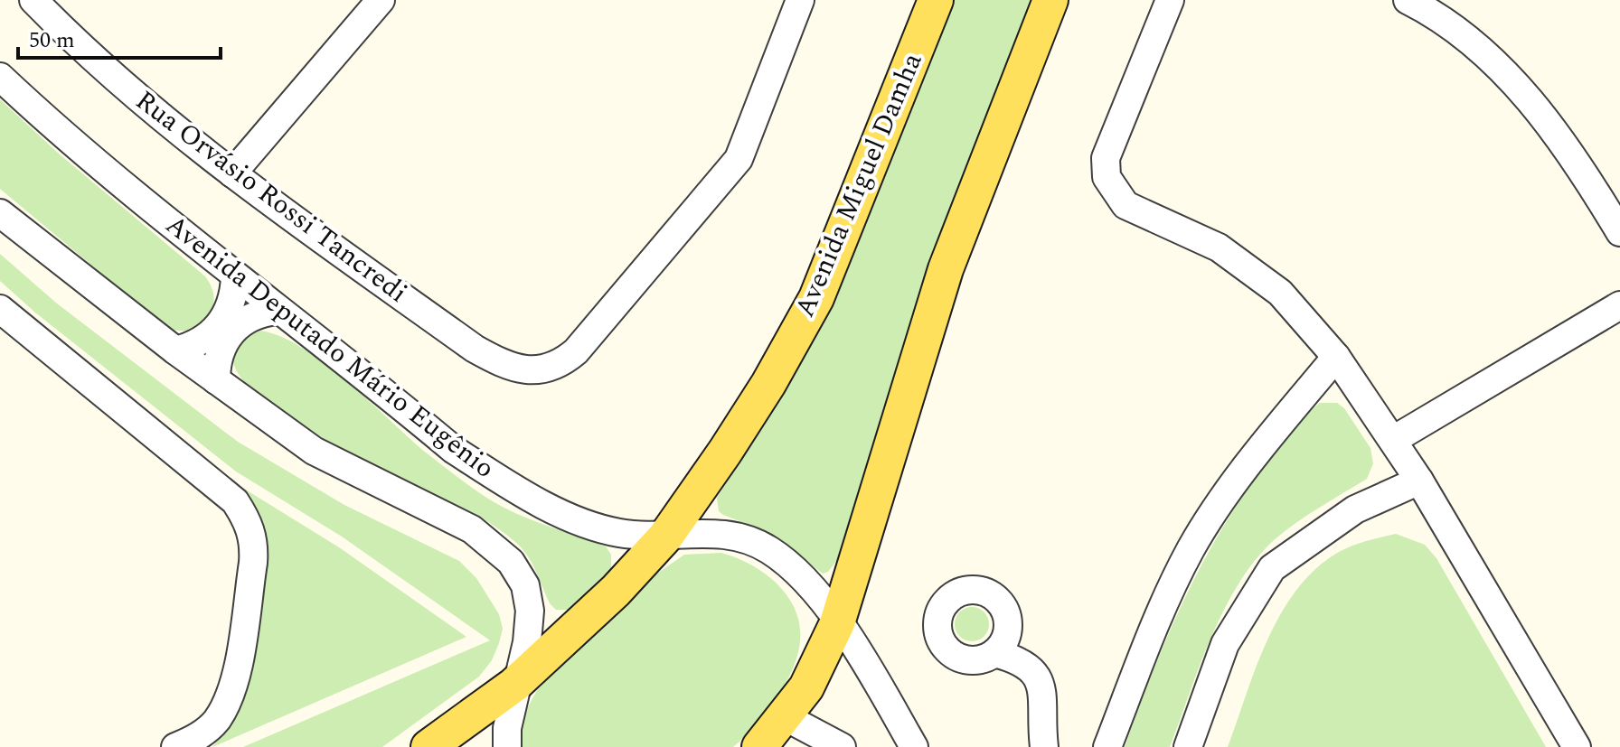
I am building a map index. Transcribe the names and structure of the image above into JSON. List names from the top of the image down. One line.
{"streets":{"main road":["Avenida Miguel Damha"],"street":["Rua Orvásio Rossi Tancredi","Avenida Deputado Mário Eugênio"]},"crossings":[["Avenida Miguel Damha","Avenida Deputado Mário Eugênio"]],"scale_bar":"50 m"}
